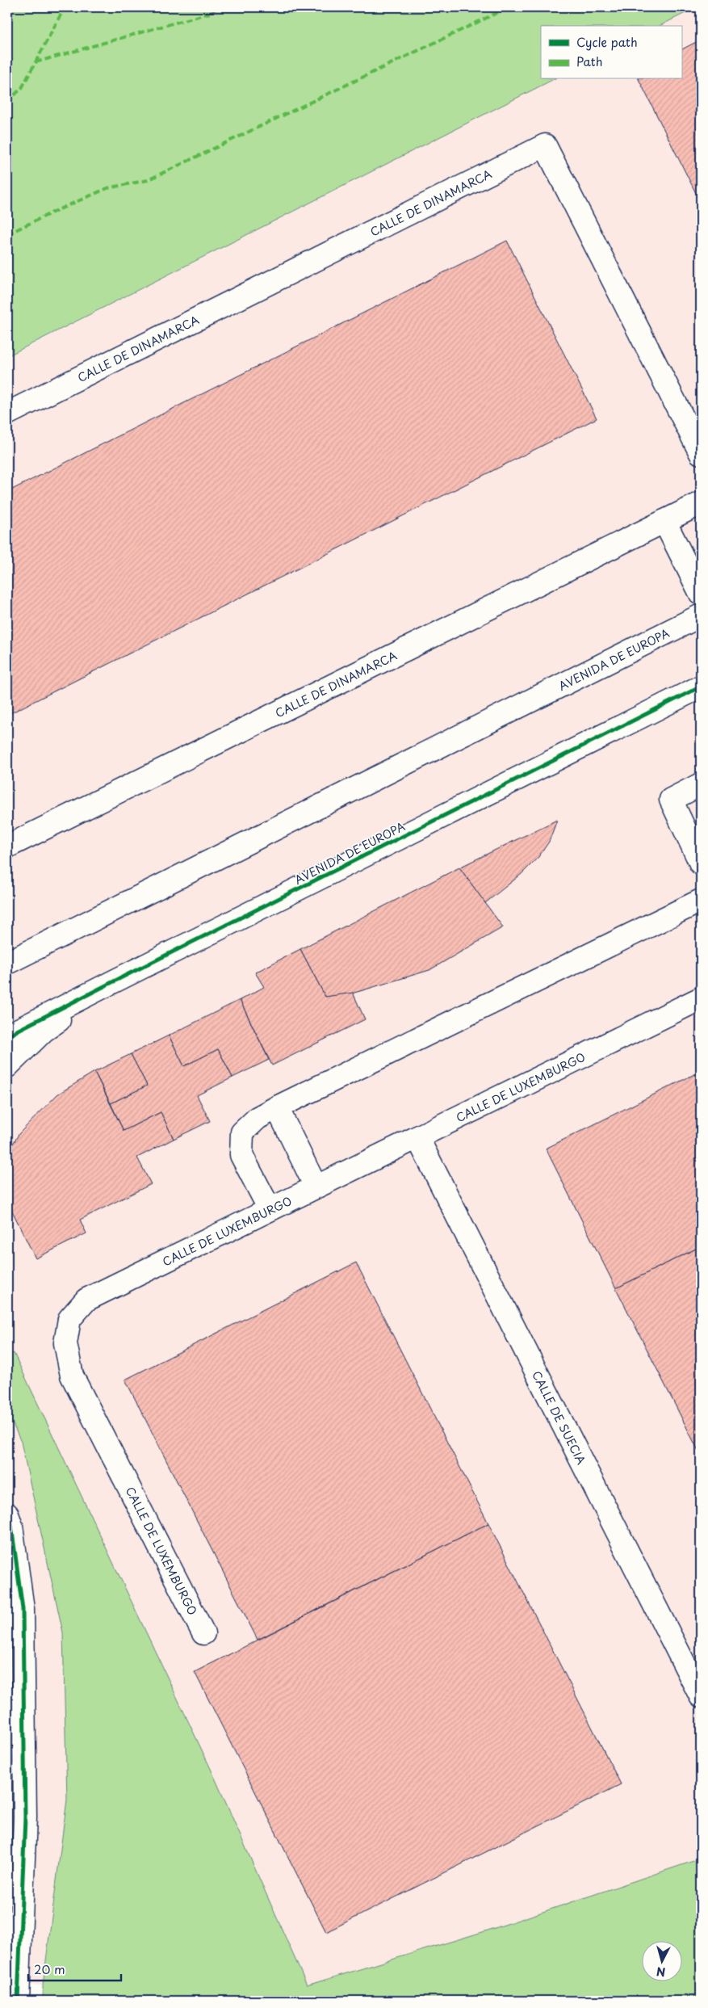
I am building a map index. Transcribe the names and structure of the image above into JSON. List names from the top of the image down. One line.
{"streets":{"street":["CALLE DE DINAMARCA","AVENIDA DE EUROPA","CALLE DE LUXEMBURGO","CALLE DE SUECIA"]},"crossings":[["CALLE DE LUXEMBURGO","CALLE DE SUECIA"]],"legend":["Cycle path","Path"],"scale_bar":"20 m","north":"bottom"}
